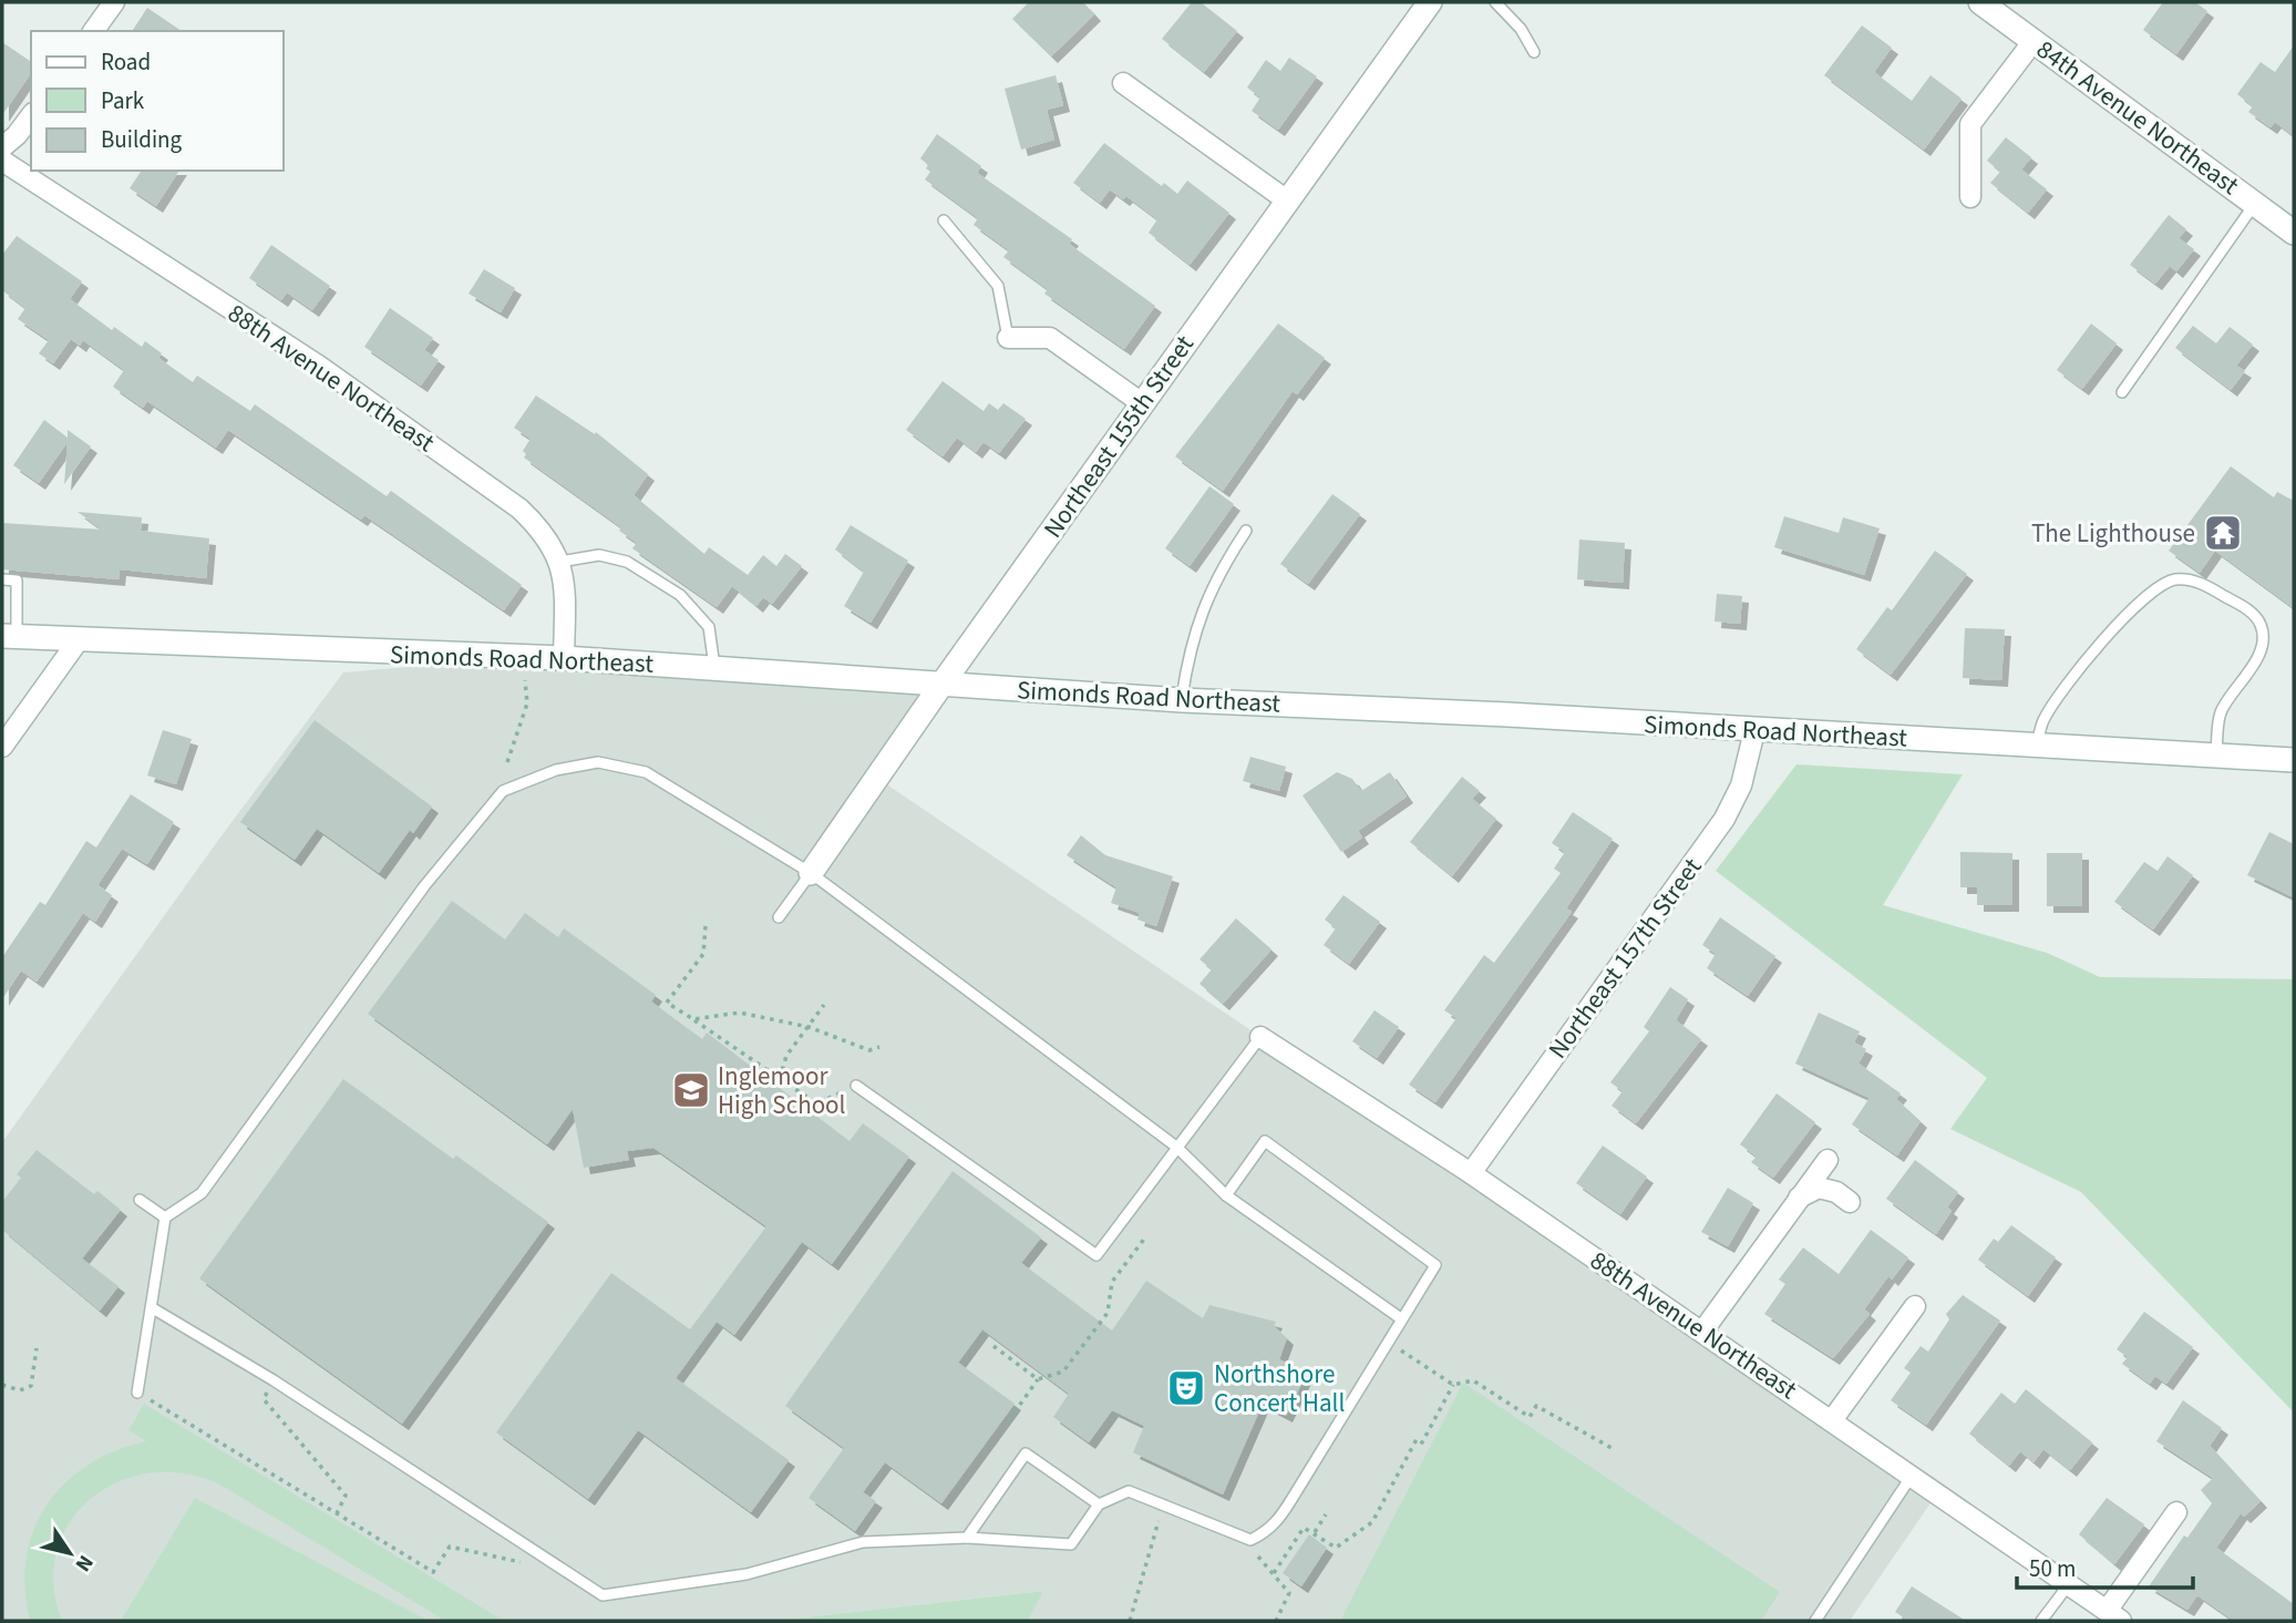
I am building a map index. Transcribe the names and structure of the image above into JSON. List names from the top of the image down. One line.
{"streets":{"main road":["84th Avenue Northeast","Northeast 155th Street","Simonds Road Northeast"],"street":["88th Avenue Northeast","Northeast 157th Street"]},"crossings":[["88th Avenue Northeast","Simonds Road Northeast"],["88th Avenue Northeast","Northeast 157th Street"],["Northeast 155th Street","Simonds Road Northeast"],["Simonds Road Northeast","Northeast 157th Street"]],"places":{"temple":["The Lighthouse"],"school or university":["Inglemoor High School"],"theatre":["Northshore Concert Hall"]},"legend":["Road","Park","Building"],"scale_bar":"50 m","north":"bottom right"}
